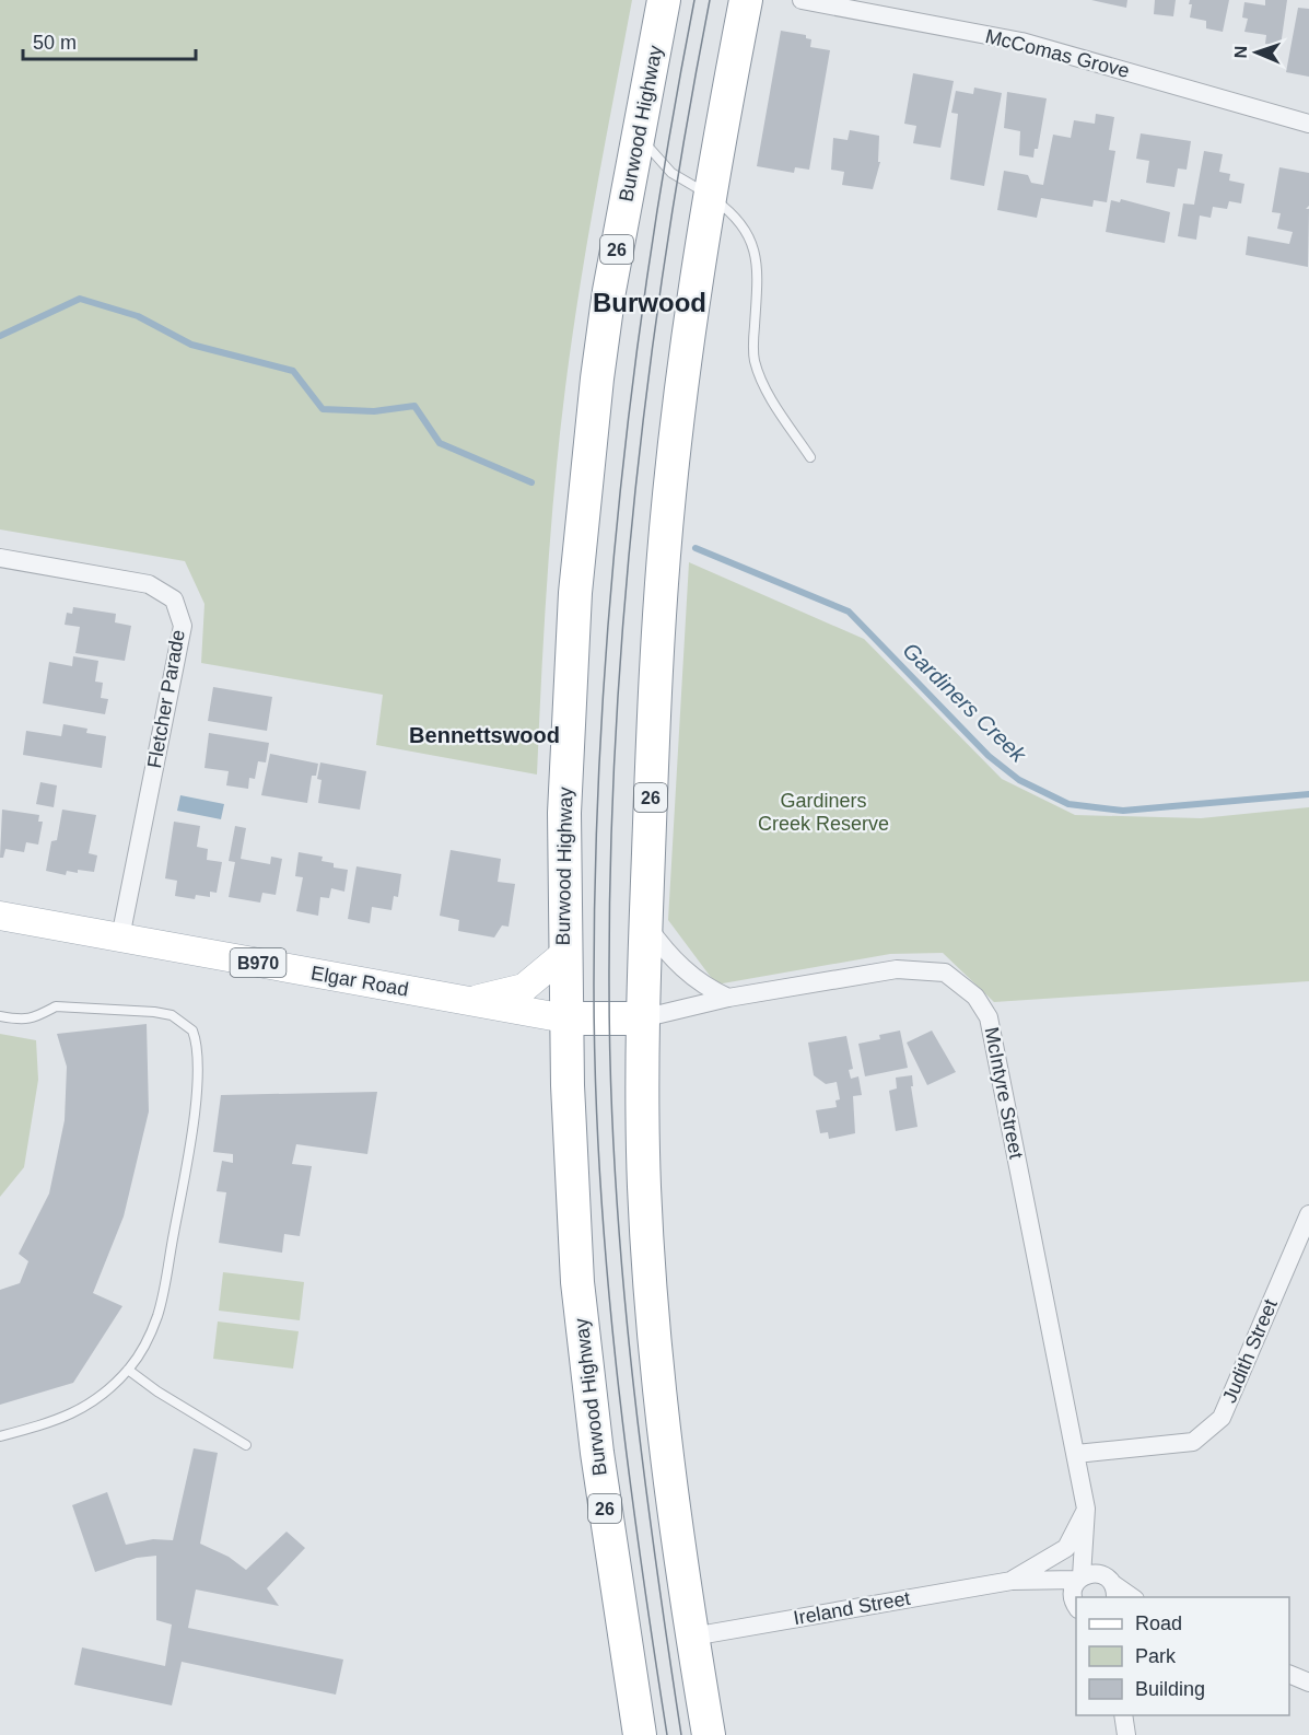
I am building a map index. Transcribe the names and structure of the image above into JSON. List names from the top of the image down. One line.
{"streets":{"highway":["Burwood Highway","26"],"main road":["B970","Elgar Road"],"street":["McComas Grove","Fletcher Parade","McIntyre Street","Judith Street","Ireland Street"]},"crossings":[["Burwood Highway","Elgar Road"],["26","McIntyre Street"],["26","Ireland Street"],["Fletcher Parade","Elgar Road"],["McIntyre Street","Judith Street"],["McIntyre Street","Ireland Street"]],"districts":["Burwood","Bennettswood"],"water":["Gardiners Creek"],"parks":["Gardiners Creek Reserve"],"legend":["Road","Park","Building"],"scale_bar":"50 m","north":"left"}
